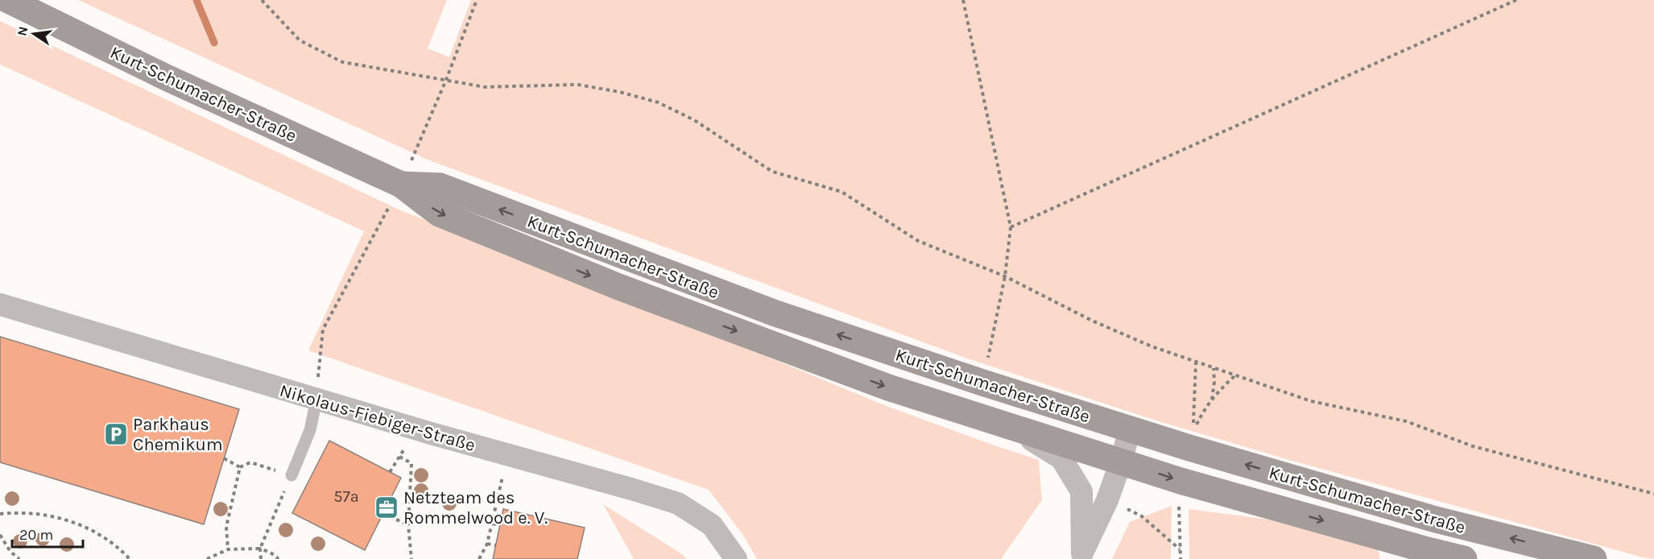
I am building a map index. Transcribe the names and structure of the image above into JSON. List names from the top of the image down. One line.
{"streets":{"main road":["Kurt-Schumacher-Straße"],"street":["Nikolaus-Fiebiger-Straße"]},"places":{"parking":["Parkhaus Chemikum"],"office":["Netzteam des Rommelwood e. V."]},"house_numbers":["57a"],"scale_bar":"20 m","north":"left"}
